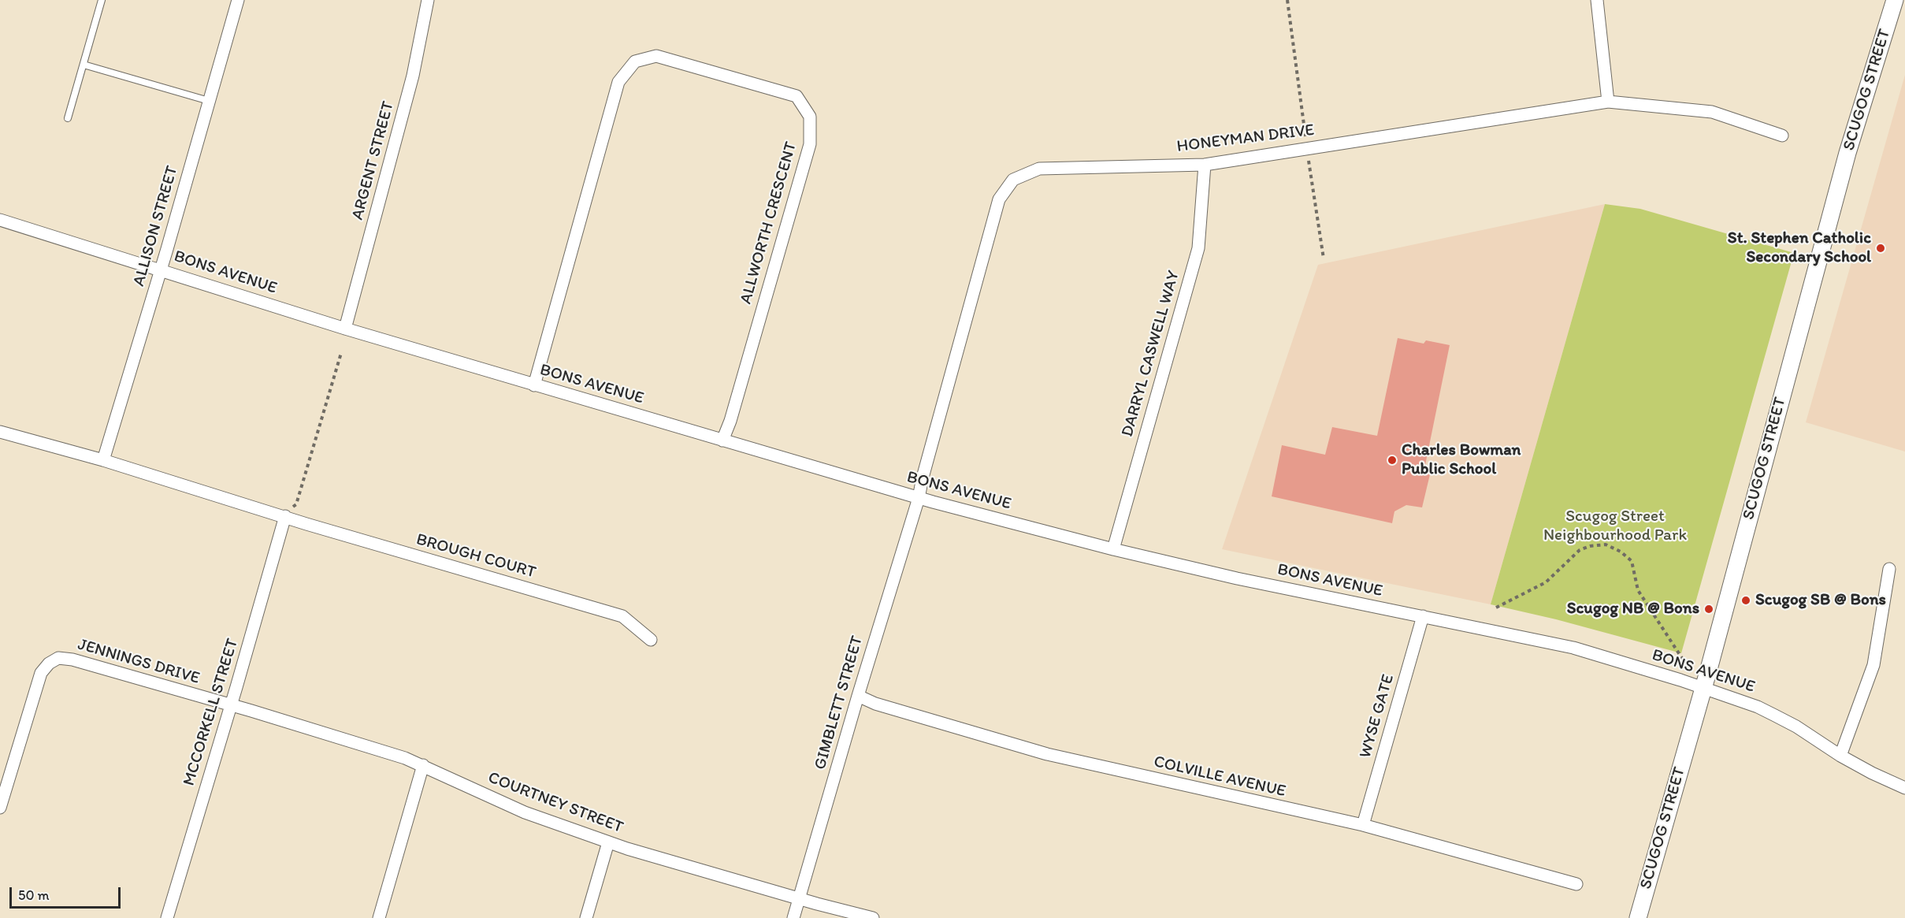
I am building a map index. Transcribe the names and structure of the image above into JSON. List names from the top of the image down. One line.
{"streets":{"street":["SCUGOG STREET","HONEYMAN DRIVE","ARGENT STREET","ALLWORTH CRESCENT","ALLISON STREET","BONS AVENUE","DARRYL CASWELL WAY","BROUGH COURT","JENNINGS DRIVE","GIMBLETT STREET","MCCORKELL STREET","WYSE GATE","COLVILLE AVENUE","COURTNEY STREET"]},"crossings":[["SCUGOG STREET","BONS AVENUE"],["HONEYMAN DRIVE","BONS AVENUE"],["HONEYMAN DRIVE","DARRYL CASWELL WAY"],["HONEYMAN DRIVE","GIMBLETT STREET"],["ARGENT STREET","BONS AVENUE"],["ALLWORTH CRESCENT","BONS AVENUE"],["ALLISON STREET","BONS AVENUE"],["BONS AVENUE","DARRYL CASWELL WAY"],["BONS AVENUE","GIMBLETT STREET"],["BONS AVENUE","WYSE GATE"],["BROUGH COURT","MCCORKELL STREET"],["JENNINGS DRIVE","MCCORKELL STREET"],["JENNINGS DRIVE","COURTNEY STREET"],["GIMBLETT STREET","COLVILLE AVENUE"],["GIMBLETT STREET","COURTNEY STREET"],["MCCORKELL STREET","COURTNEY STREET"],["WYSE GATE","COLVILLE AVENUE"]],"parks":["Scugog Street Neighbourhood Park"],"places":["St. Stephen Catholic Secondary School","Charles Bowman Public School","Scugog SB @ Bons","Scugog NB @ Bons"],"scale_bar":"50 m"}
